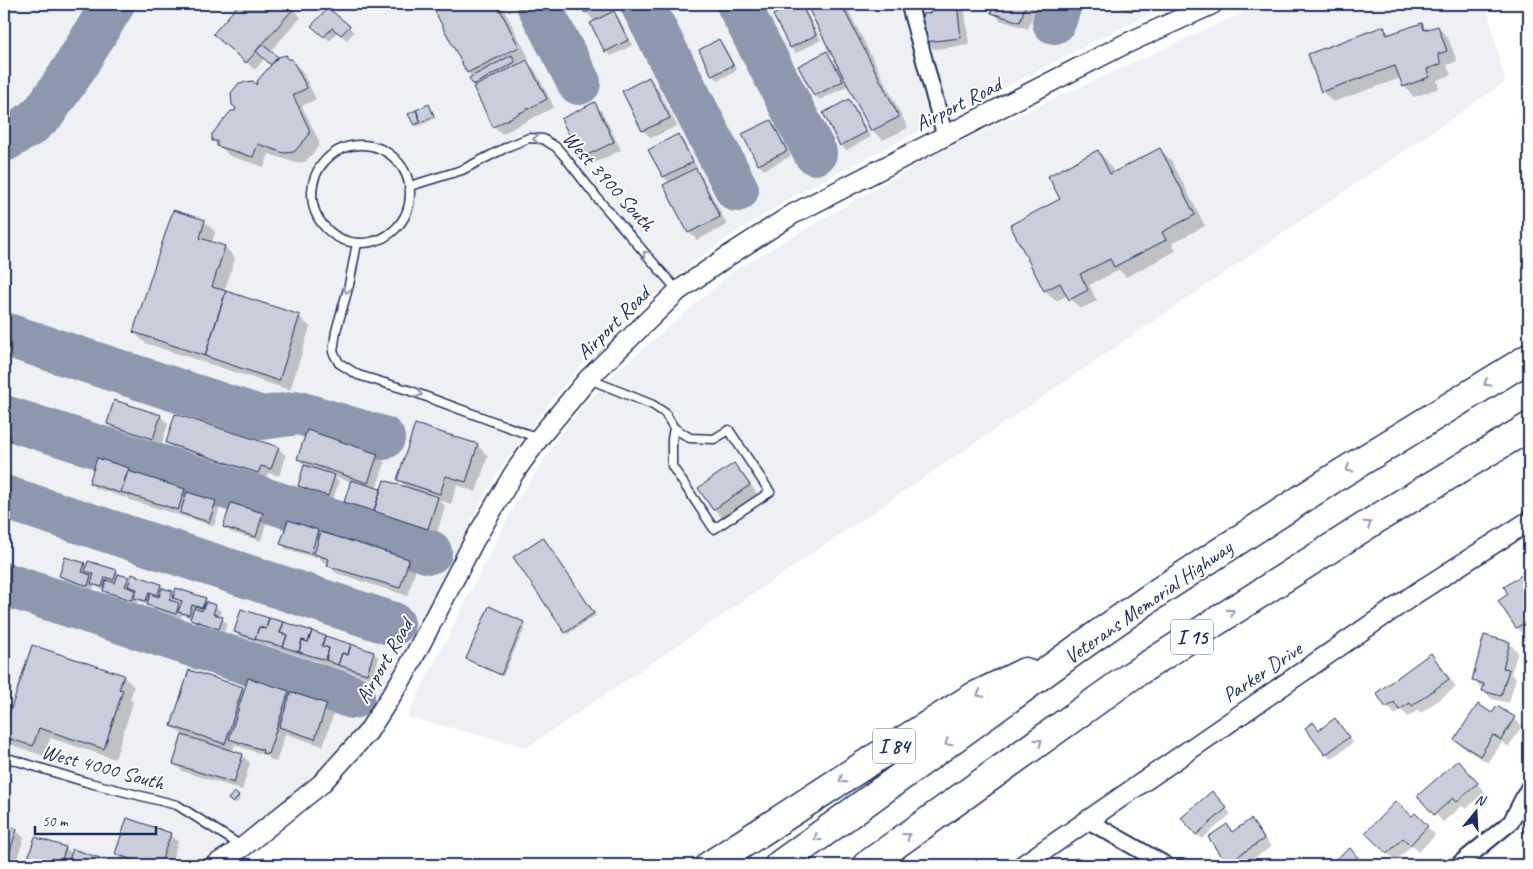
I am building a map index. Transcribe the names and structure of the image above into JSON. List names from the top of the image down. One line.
{"streets":{"highway":["Veterans Memorial Highway","I 15","I 84"],"street":["Airport Road","Parker Drive"],"lane":["West 3900 South","West 4000 South"]},"crossings":[["Airport Road","West 3900 South"],["Airport Road","West 4000 South"],["Veterans Memorial Highway","I 84"]],"one_way":["West 3900 South"],"scale_bar":"50 m","north":"top"}
